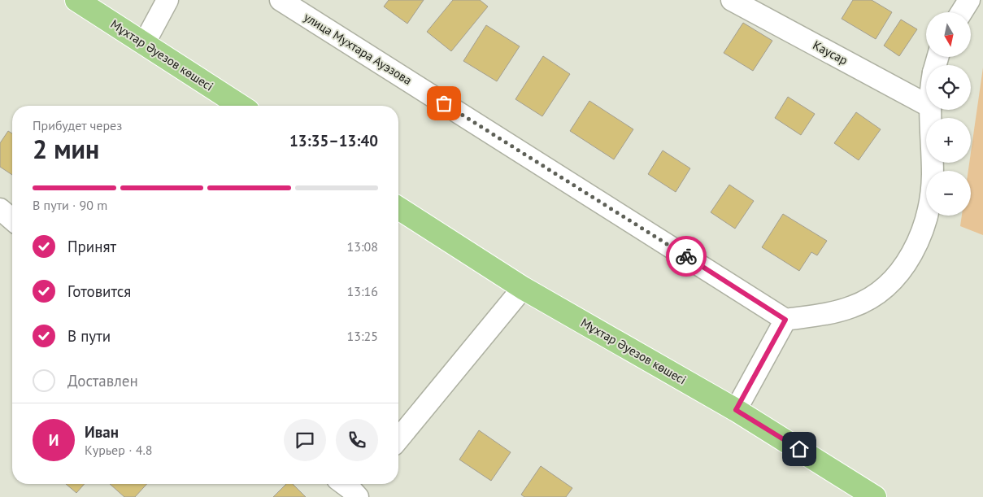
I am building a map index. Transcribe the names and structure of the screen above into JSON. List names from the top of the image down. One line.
{"streets":{"main road":["Мұхтар Әуезов көшесі"],"street":["улица Мухтара Ауэзова","Каусар"]},"north":"bottom","page":{"map_buttons":["+","−"],"heading":["2 мин","Прибудет через","13:35–13:40"],"panel":["Иван","Курьер · 4.8"],"bar":"В пути · 90 m","list":[["Принят","13:08"],["Готовится","13:16"],["В пути","13:25"],"Доставлен"],"round":"И"}}
